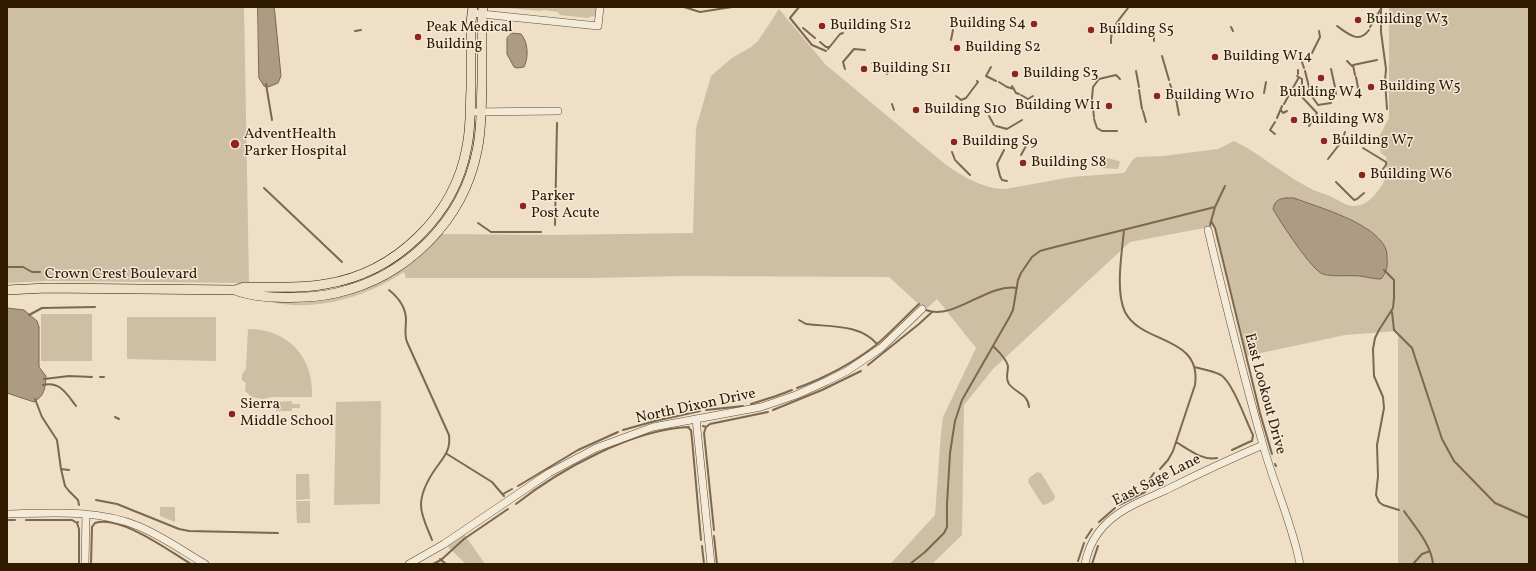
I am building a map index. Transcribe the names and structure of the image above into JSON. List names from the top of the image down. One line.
{"streets":{"main road":["Crown Crest Boulevard"],"street":["East Lookout Drive","North Dixon Drive","East Sage Lane"]},"crossings":[["East Lookout Drive","East Sage Lane"]],"places":["Building W3","Building S4","Building S12","Building S5","Peak Medical Building","Building S2","Building W14","Building S11","Building S3","Building W4","Building W5","Building W10","Building W11","Building S10","Building W8","Building W7","Building S9","AdventHealth Parker Hospital","Building S8","Building W6","Parker Post Acute","Sierra Middle School"]}
